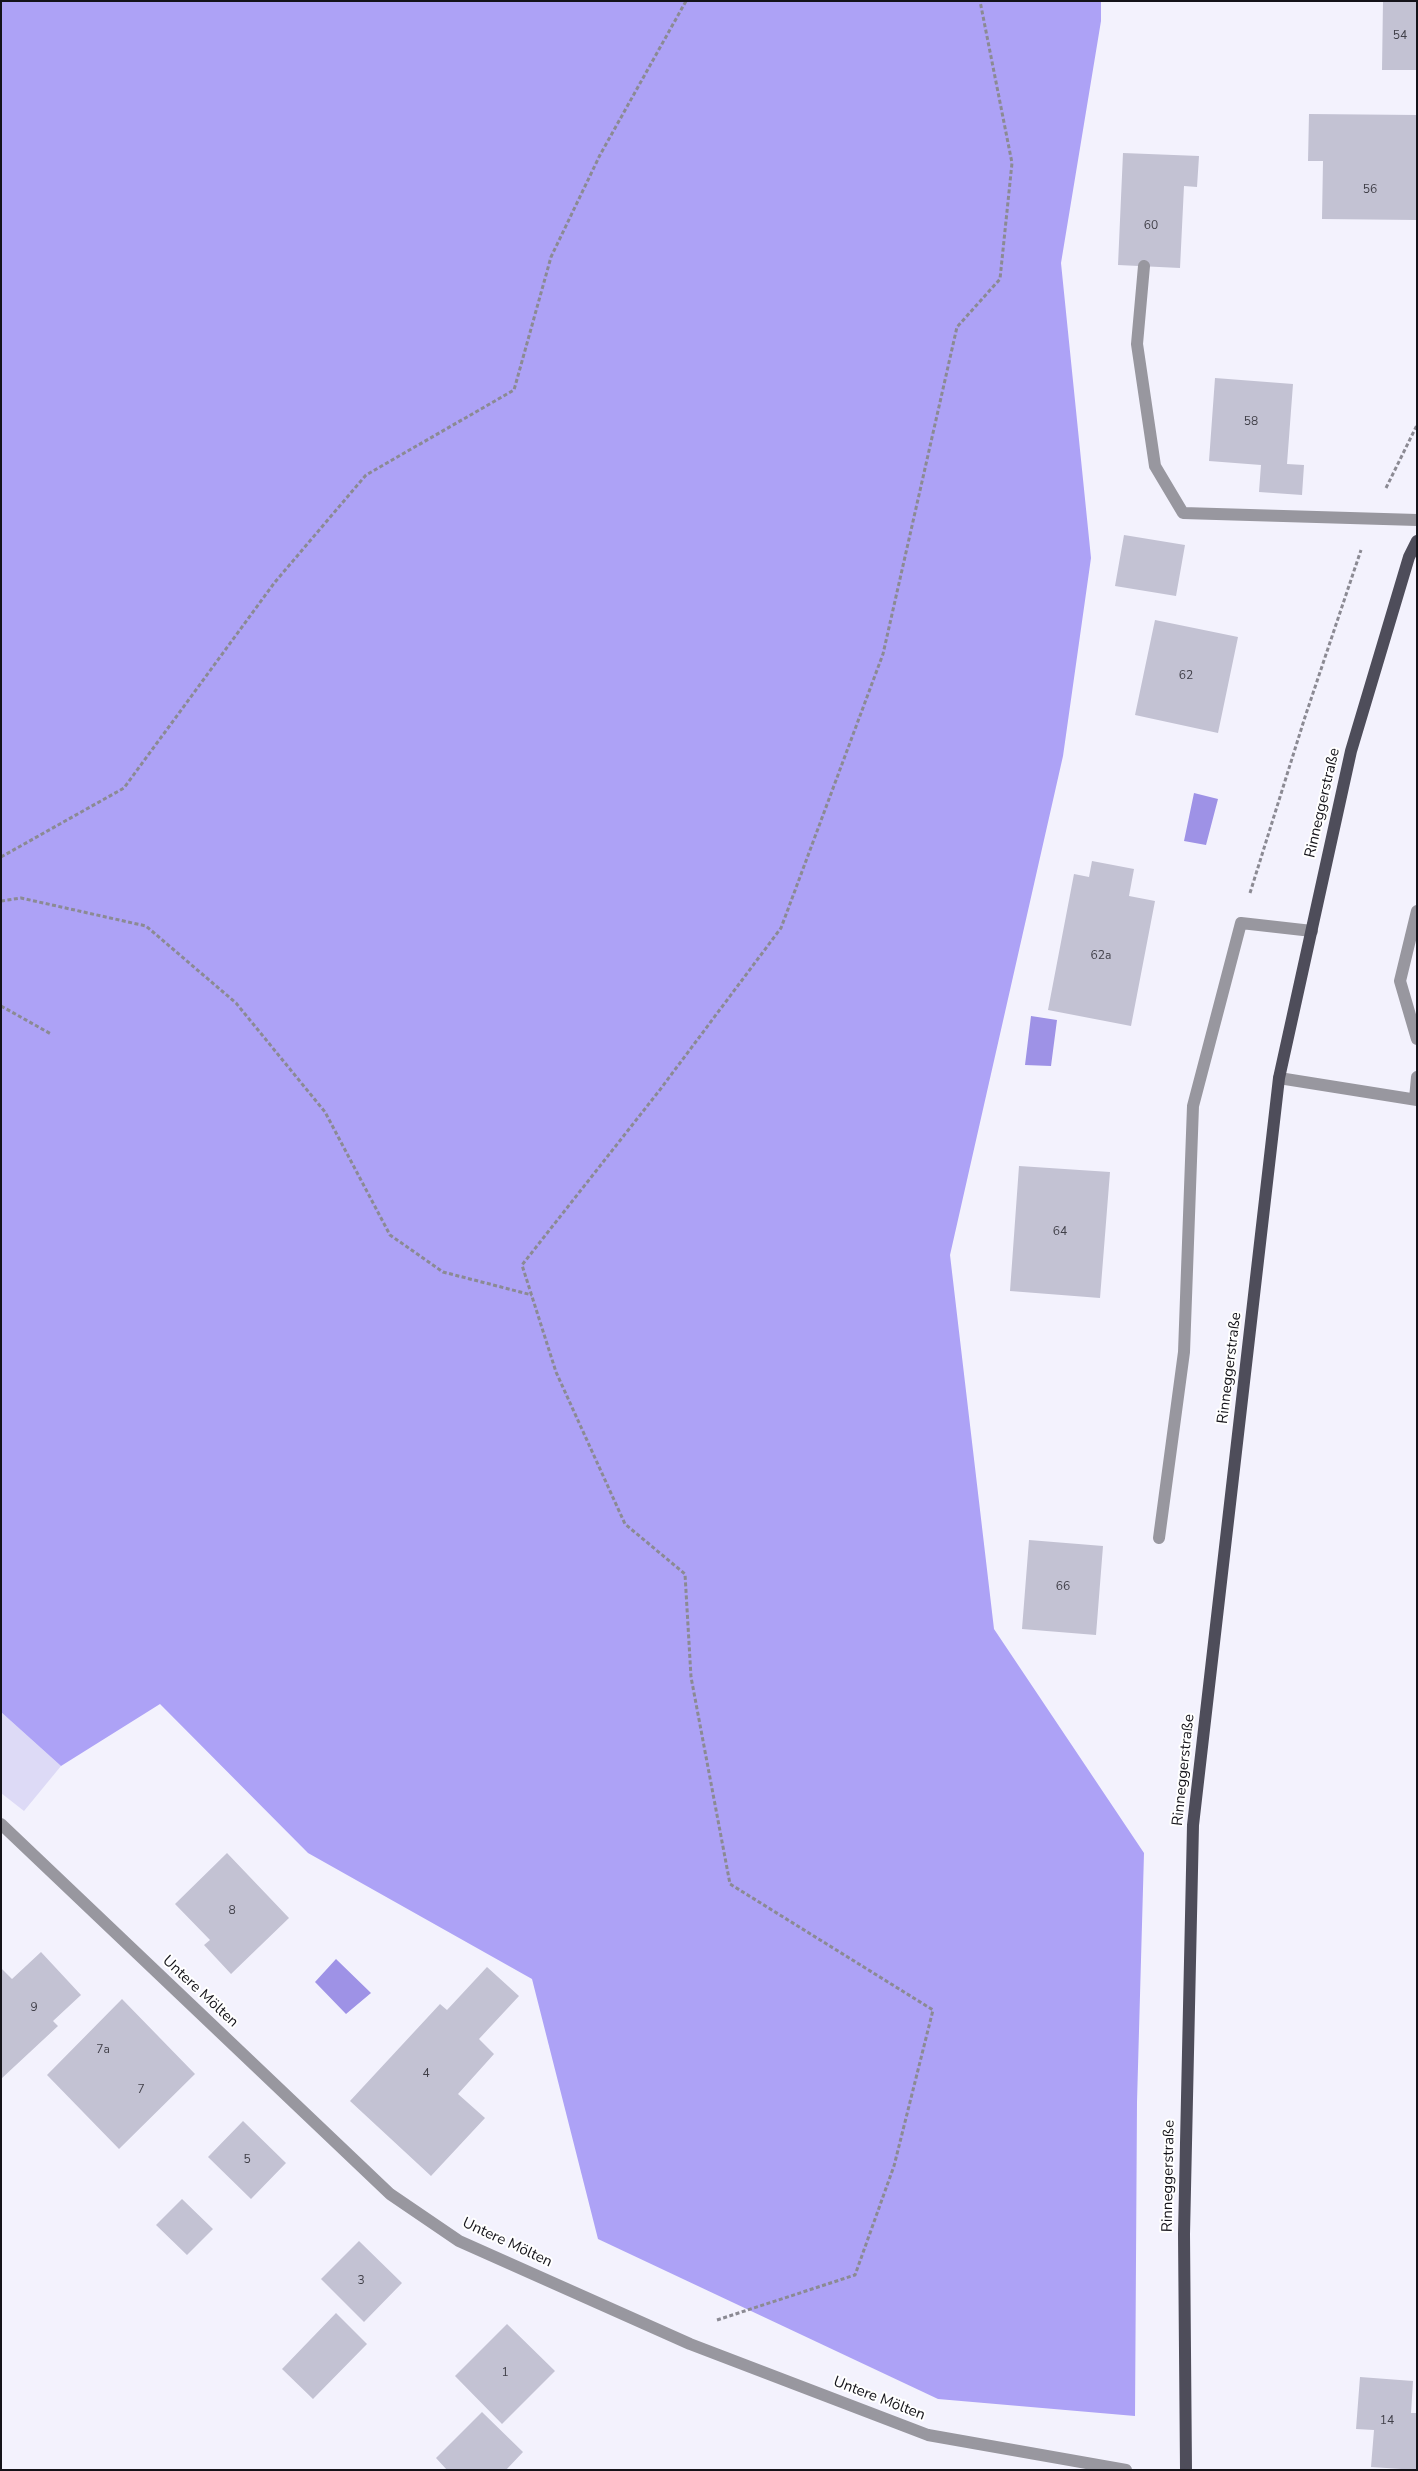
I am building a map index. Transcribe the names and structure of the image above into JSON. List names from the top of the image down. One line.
{"streets":{"main road":["Rinneggerstraße"],"street":["Untere Mölten"]},"house_numbers":["54","56","60","58","62","62a","64","66","8","9","7a","4","7","5","3","1","14"]}
